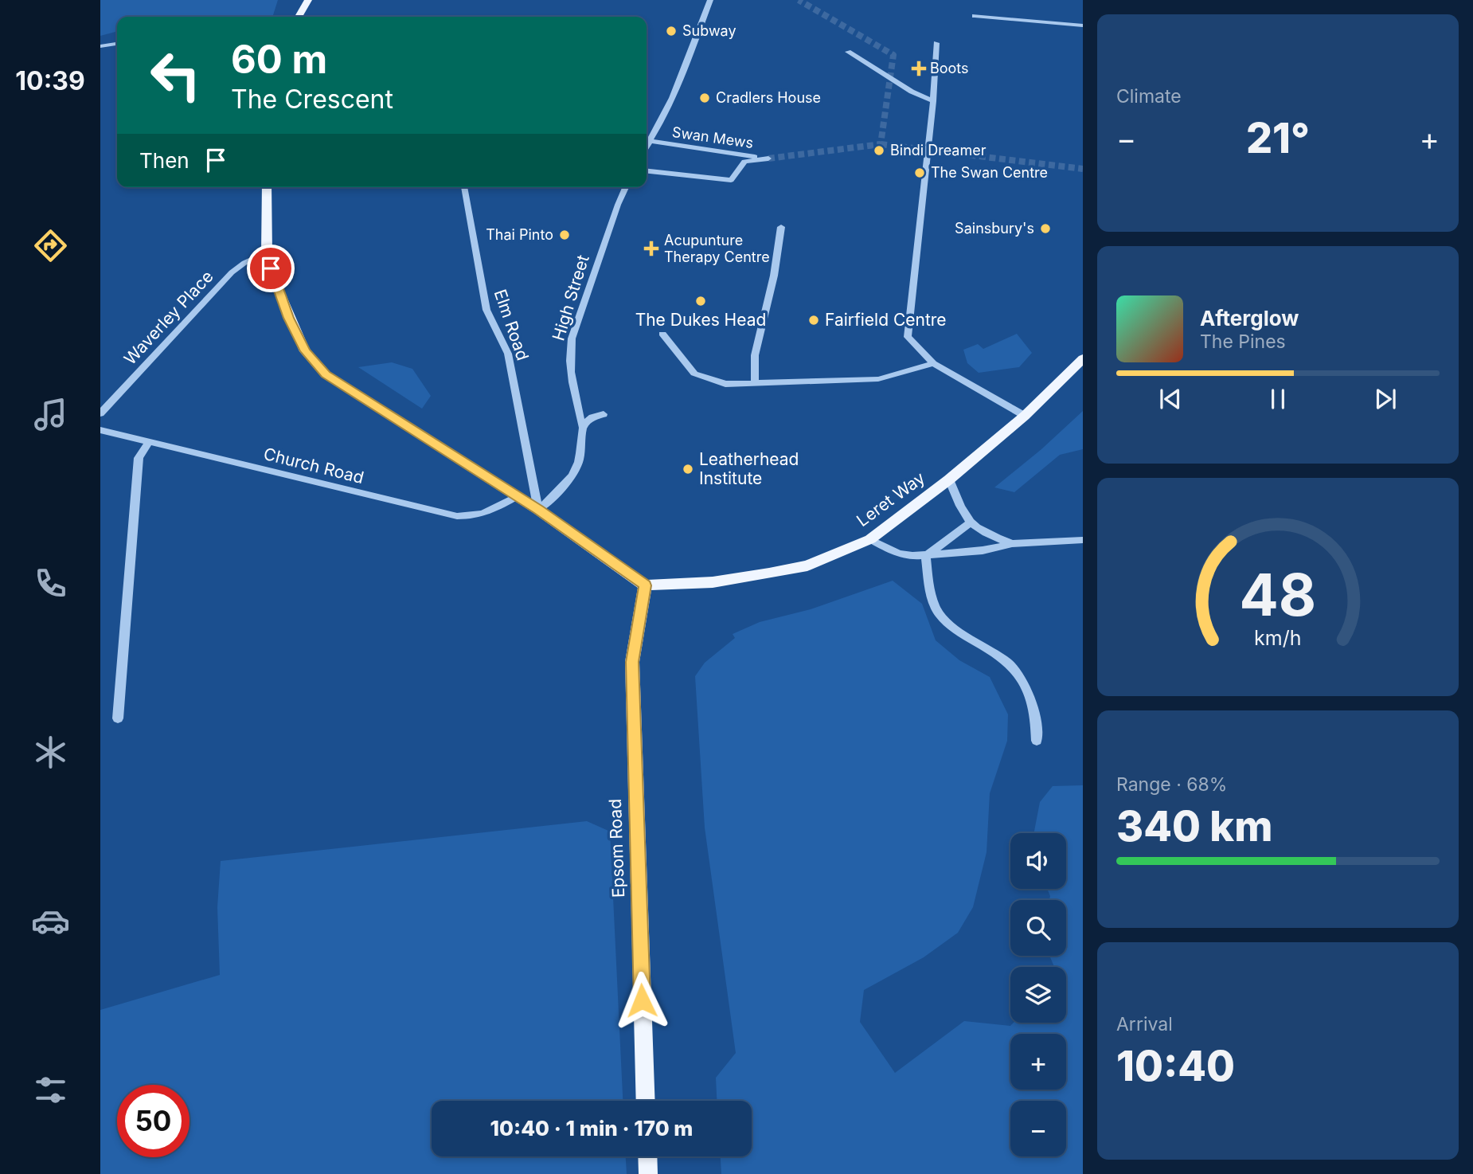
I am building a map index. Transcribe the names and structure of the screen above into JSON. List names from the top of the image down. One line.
{"streets":{"main road":["Leret Way","Epsom Road"],"street":["Swan Mews","High Street","Waverley Place","Elm Road","Church Road"]},"crossings":[["High Street","Elm Road"],["Leret Way","Epsom Road"]],"places":{"other":["Subway","Cradlers House","Bindi Dreamer","The Swan Centre","Sainsbury's","Thai Pinto","The Dukes Head","Fairfield Centre","Leatherhead Institute"],"health":["Boots","Acupunture Therapy Centre"]},"page":{"tabs":"10:39","tile":["Climate",["Range · 68%","340 km"],["Arrival","10:40"]],"turn":["60 m","The Crescent"],"heat":["−","21°","+"],"then":"Then","song":["Afterglow","The Pines"],"map_buttons":["+","−"],"limit":"50","trip":"10:40 · 1 min · 170 m","gauge":["48","km/h"]}}
